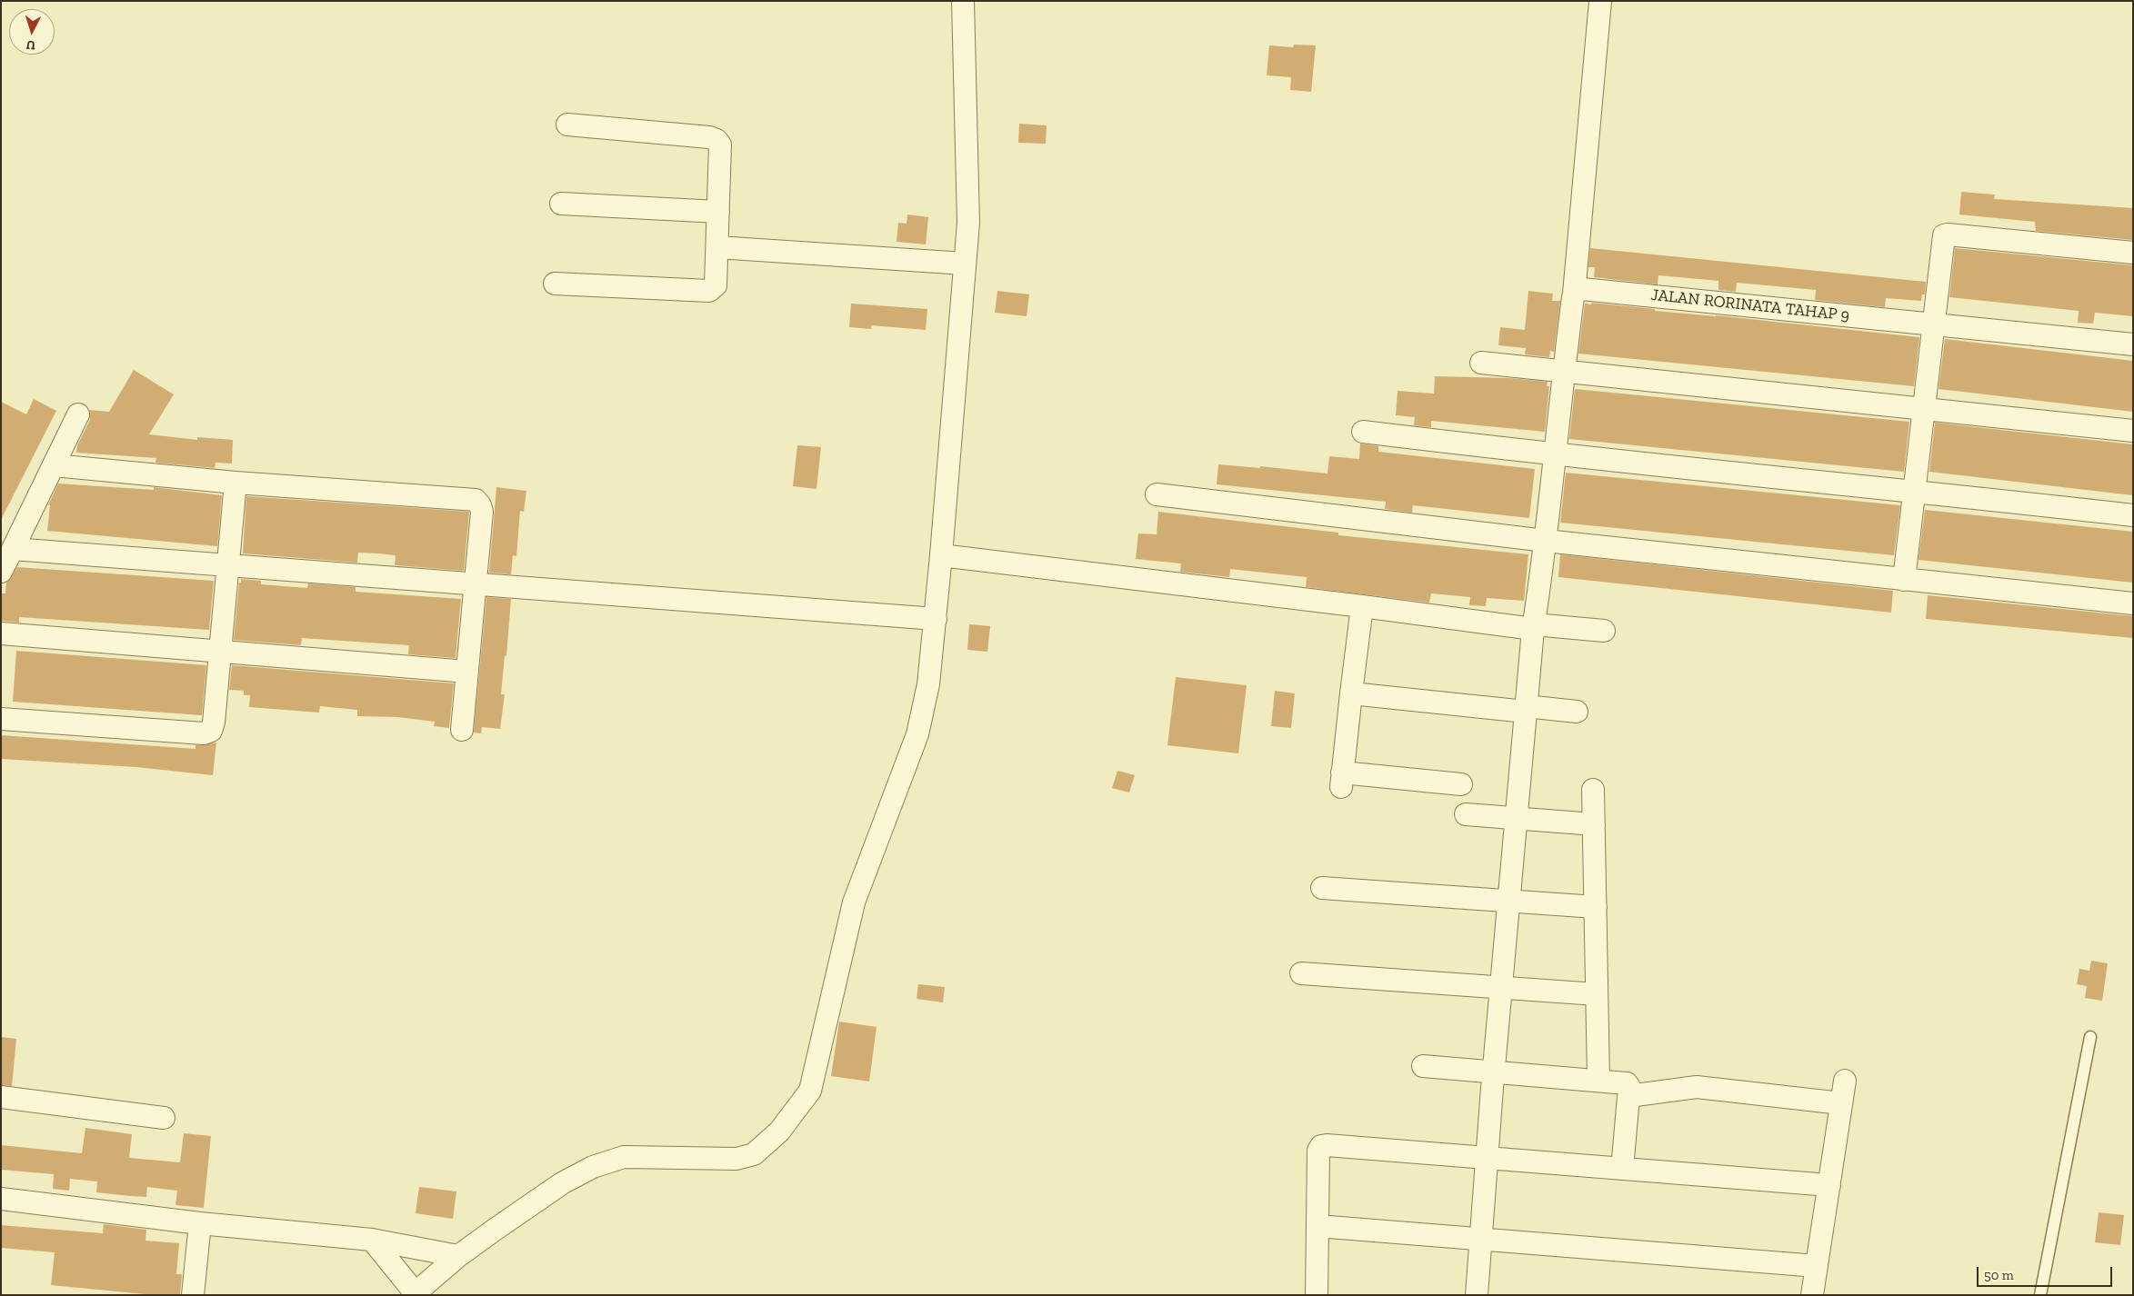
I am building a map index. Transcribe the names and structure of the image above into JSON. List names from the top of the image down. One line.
{"streets":{"street":["JALAN RORINATA TAHAP 9"]},"scale_bar":"50 m","north":"bottom"}
